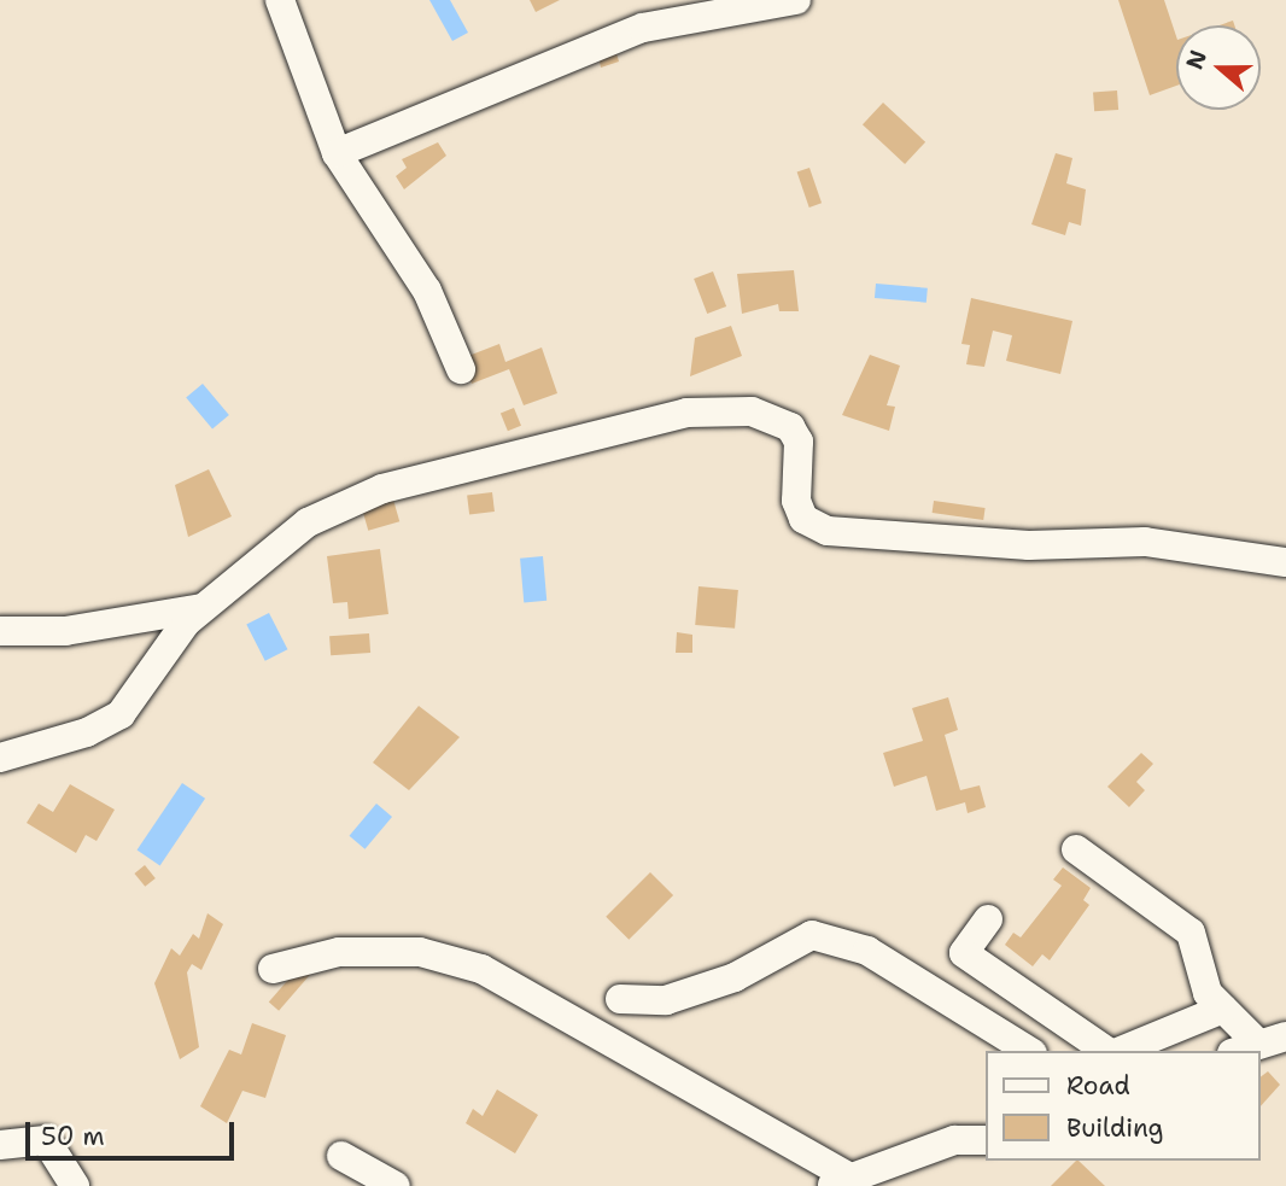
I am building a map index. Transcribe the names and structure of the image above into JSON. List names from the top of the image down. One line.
{"legend":["Road","Building"],"scale_bar":"50 m","north":"left"}
